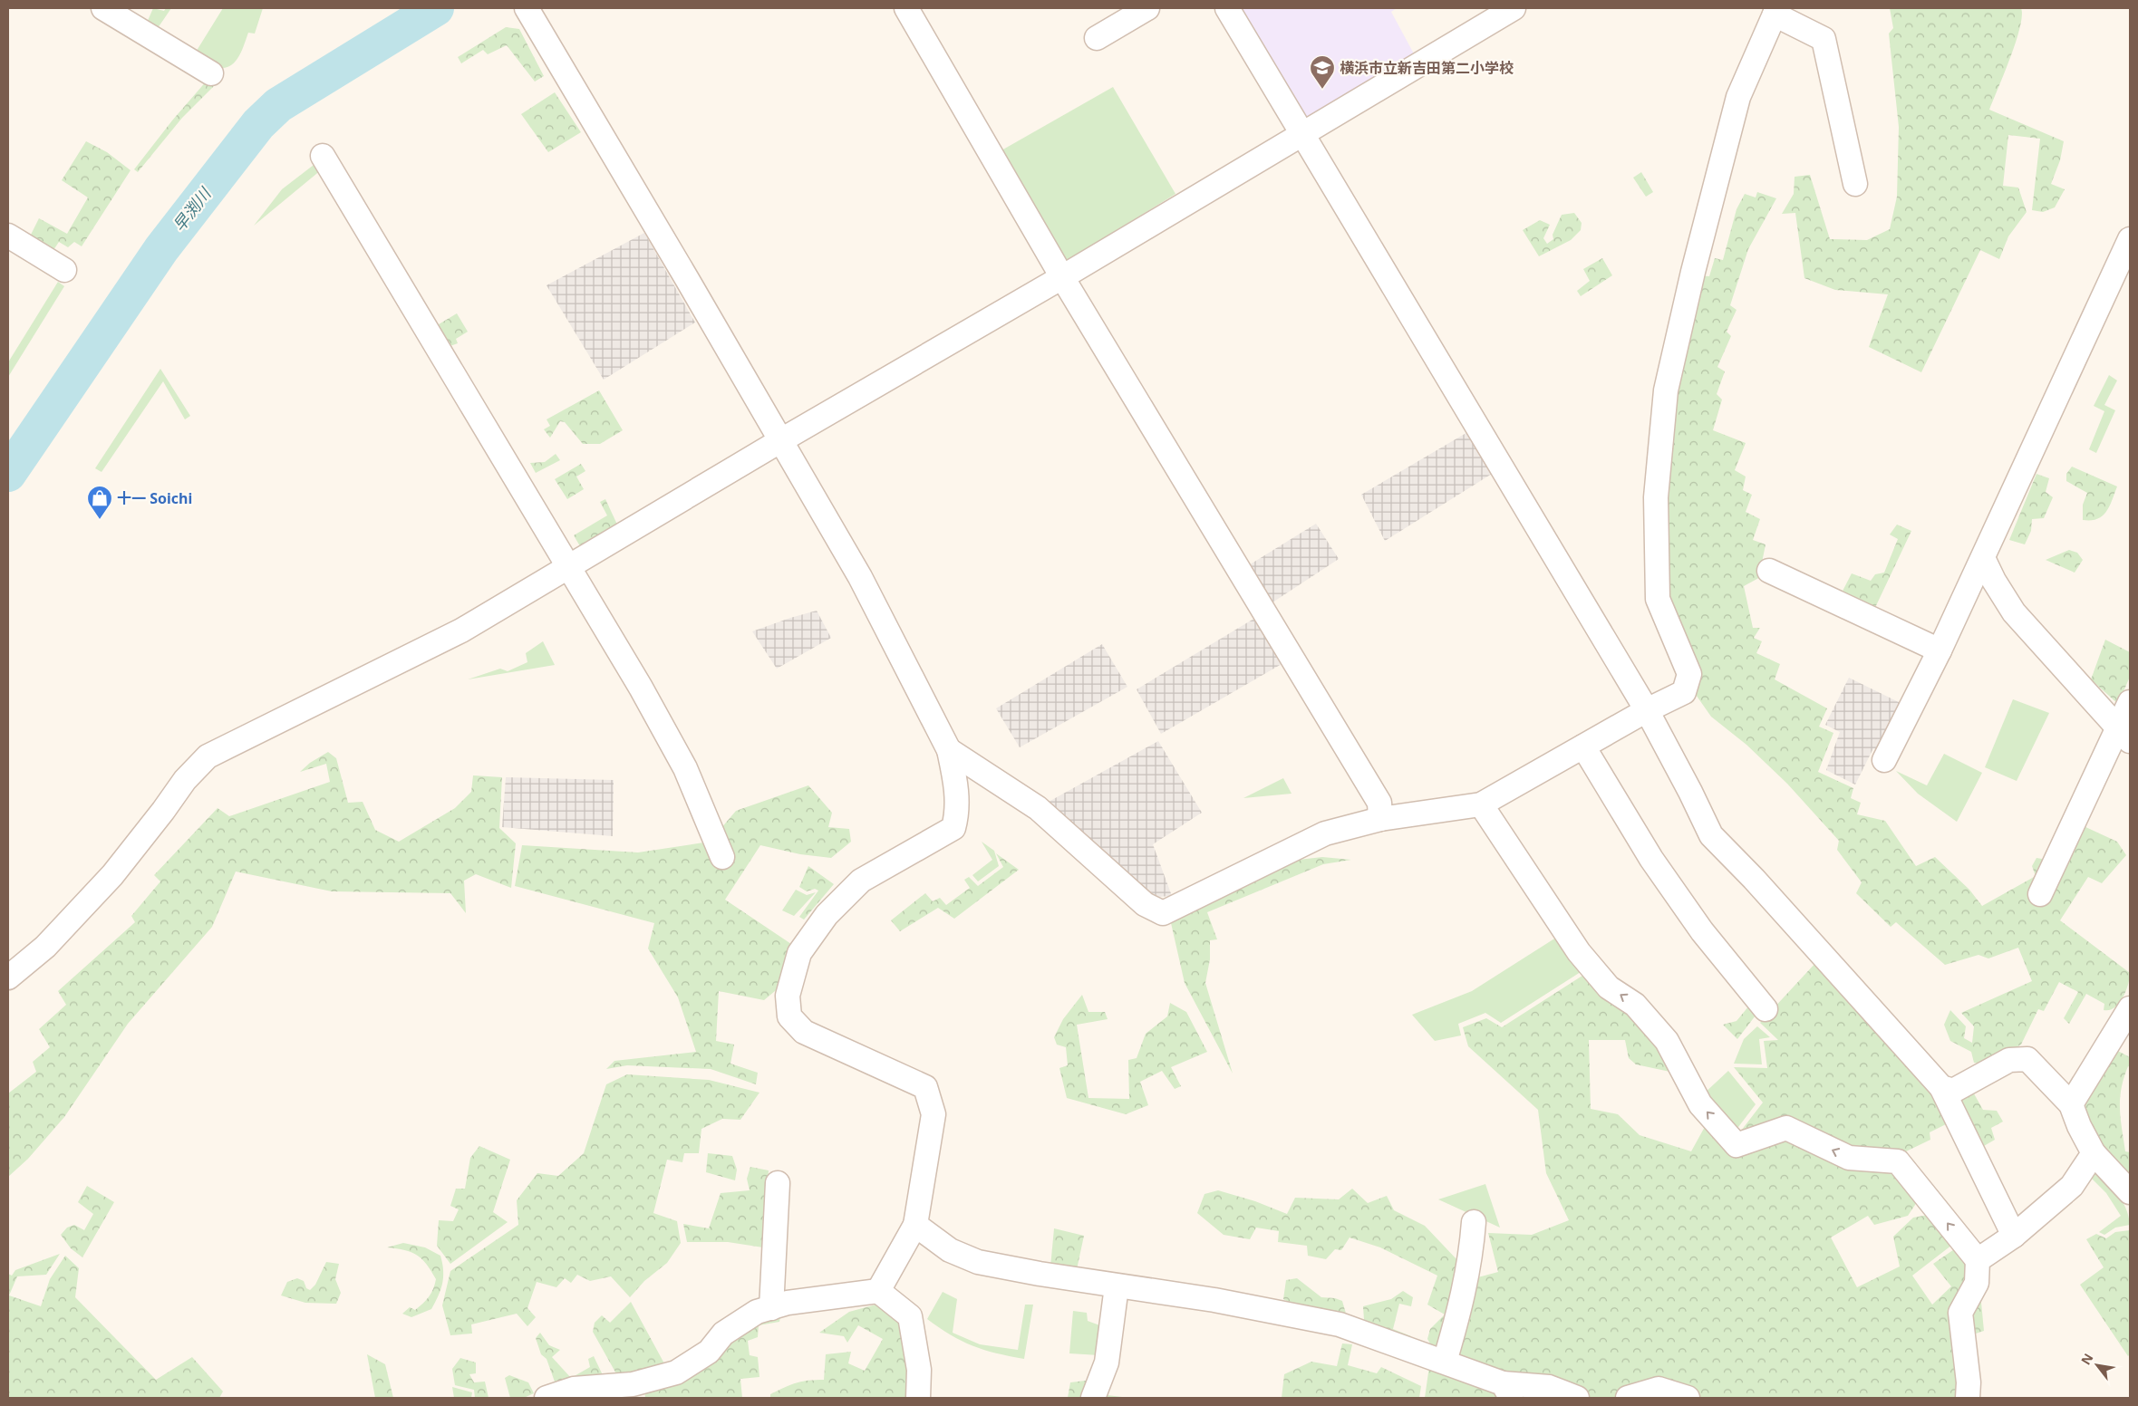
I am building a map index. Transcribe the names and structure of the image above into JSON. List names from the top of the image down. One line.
{"water":["早渕川"],"places":{"school or university":["横浜市立新吉田第二小学校"],"shop":["十一 Soichi"]},"north":"top left"}
